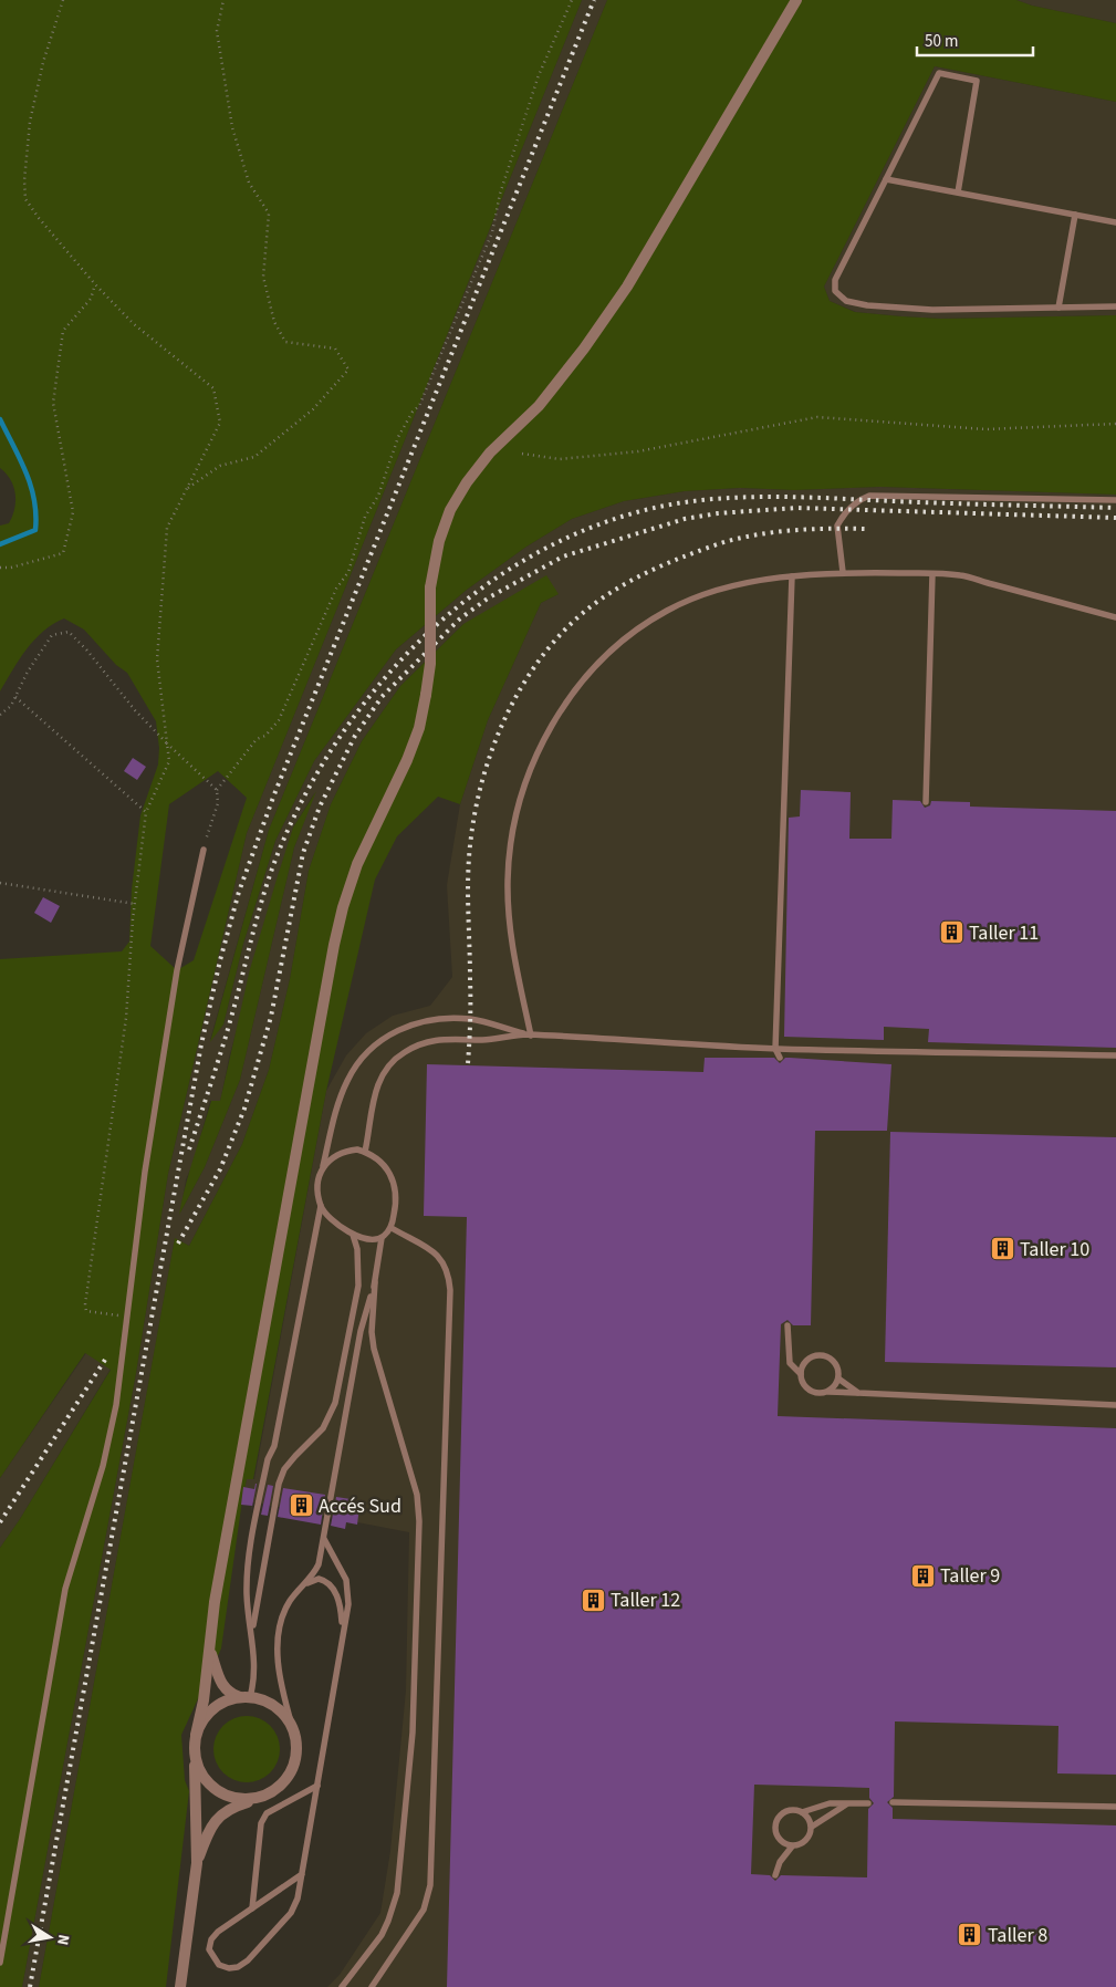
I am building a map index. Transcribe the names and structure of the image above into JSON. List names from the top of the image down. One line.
{"places":{"building":["Taller 11","Taller 10","Accés Sud","Taller 9","Taller 12","Taller 8"]},"scale_bar":"50 m","north":"right"}
